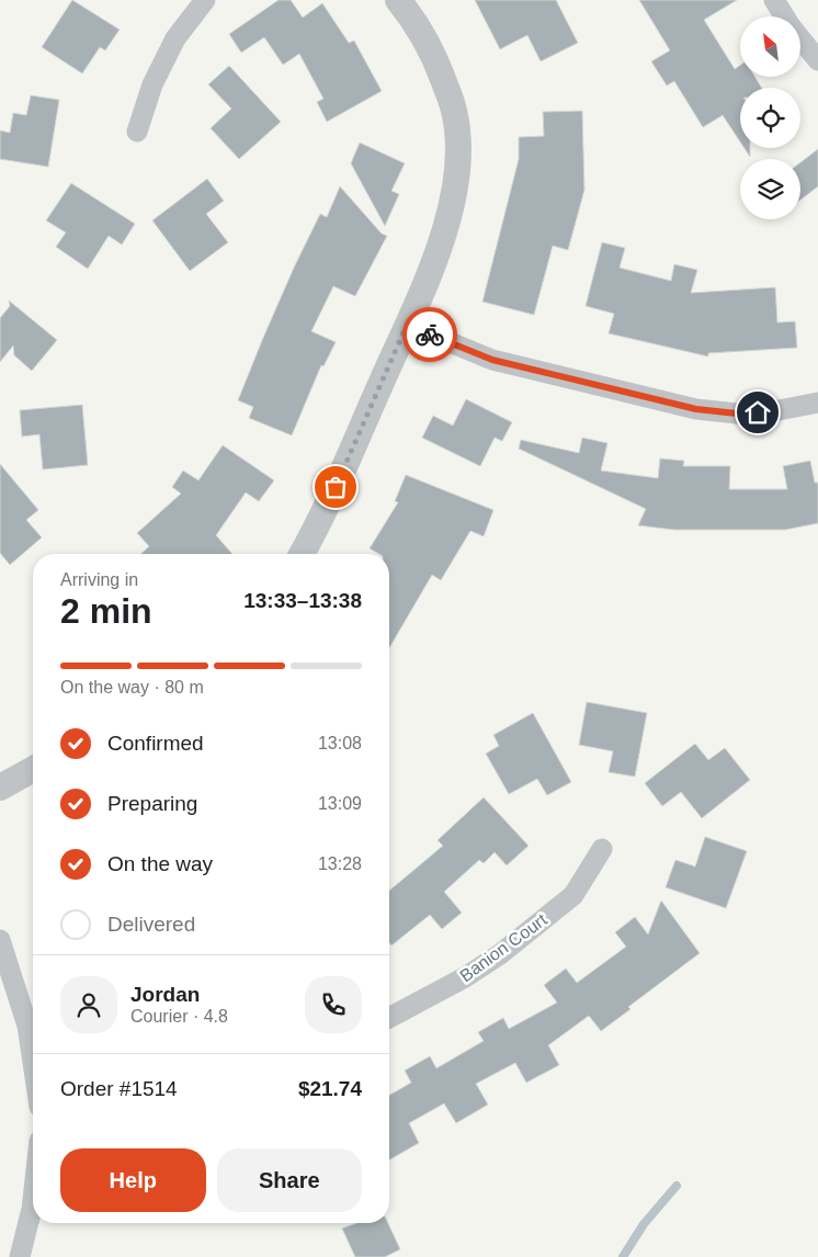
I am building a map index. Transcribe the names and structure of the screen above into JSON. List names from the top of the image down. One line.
{"streets":{"street":["Banion Court"]},"north":"top left","page":{"heading":["2 min","Arriving in","13:33–13:38"],"panel":["Jordan","Courier · 4.8","Order #1514","$21.74"],"bar":"On the way · 80 m","list":[["Confirmed","13:08"],["Preparing","13:09"],["On the way","13:28"],"Delivered"],"buttons":["Help","Share"]}}
